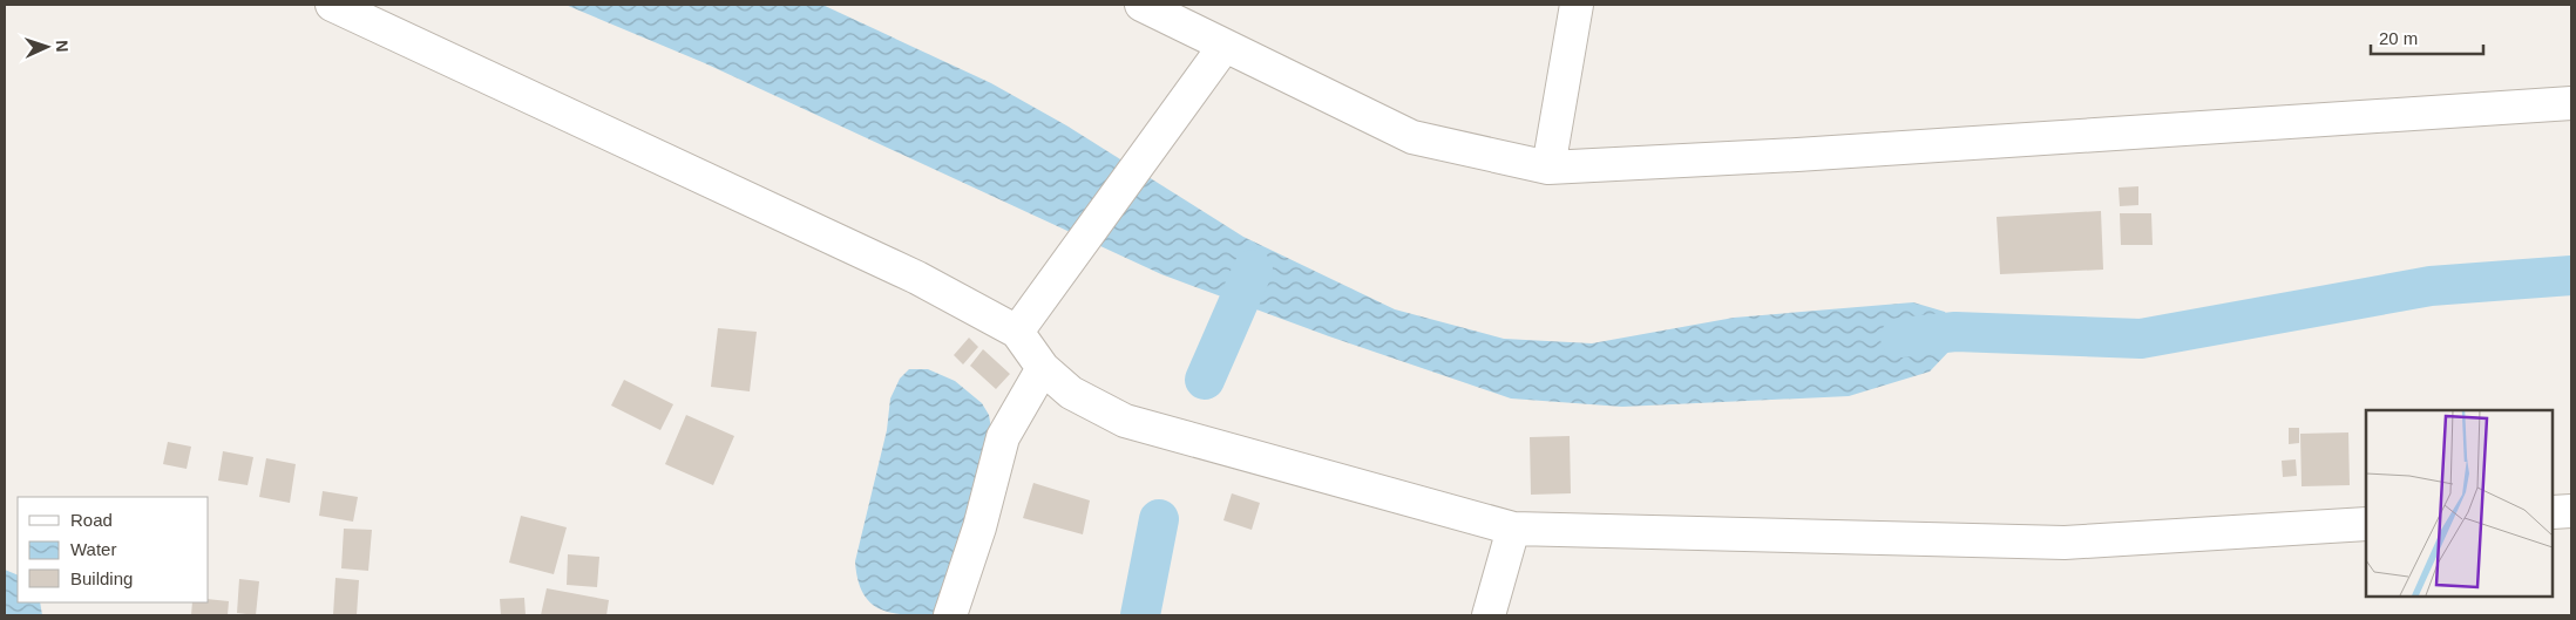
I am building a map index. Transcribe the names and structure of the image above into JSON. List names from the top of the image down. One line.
{"legend":["Road","Water","Building"],"scale_bar":"20 m","north":"right"}
